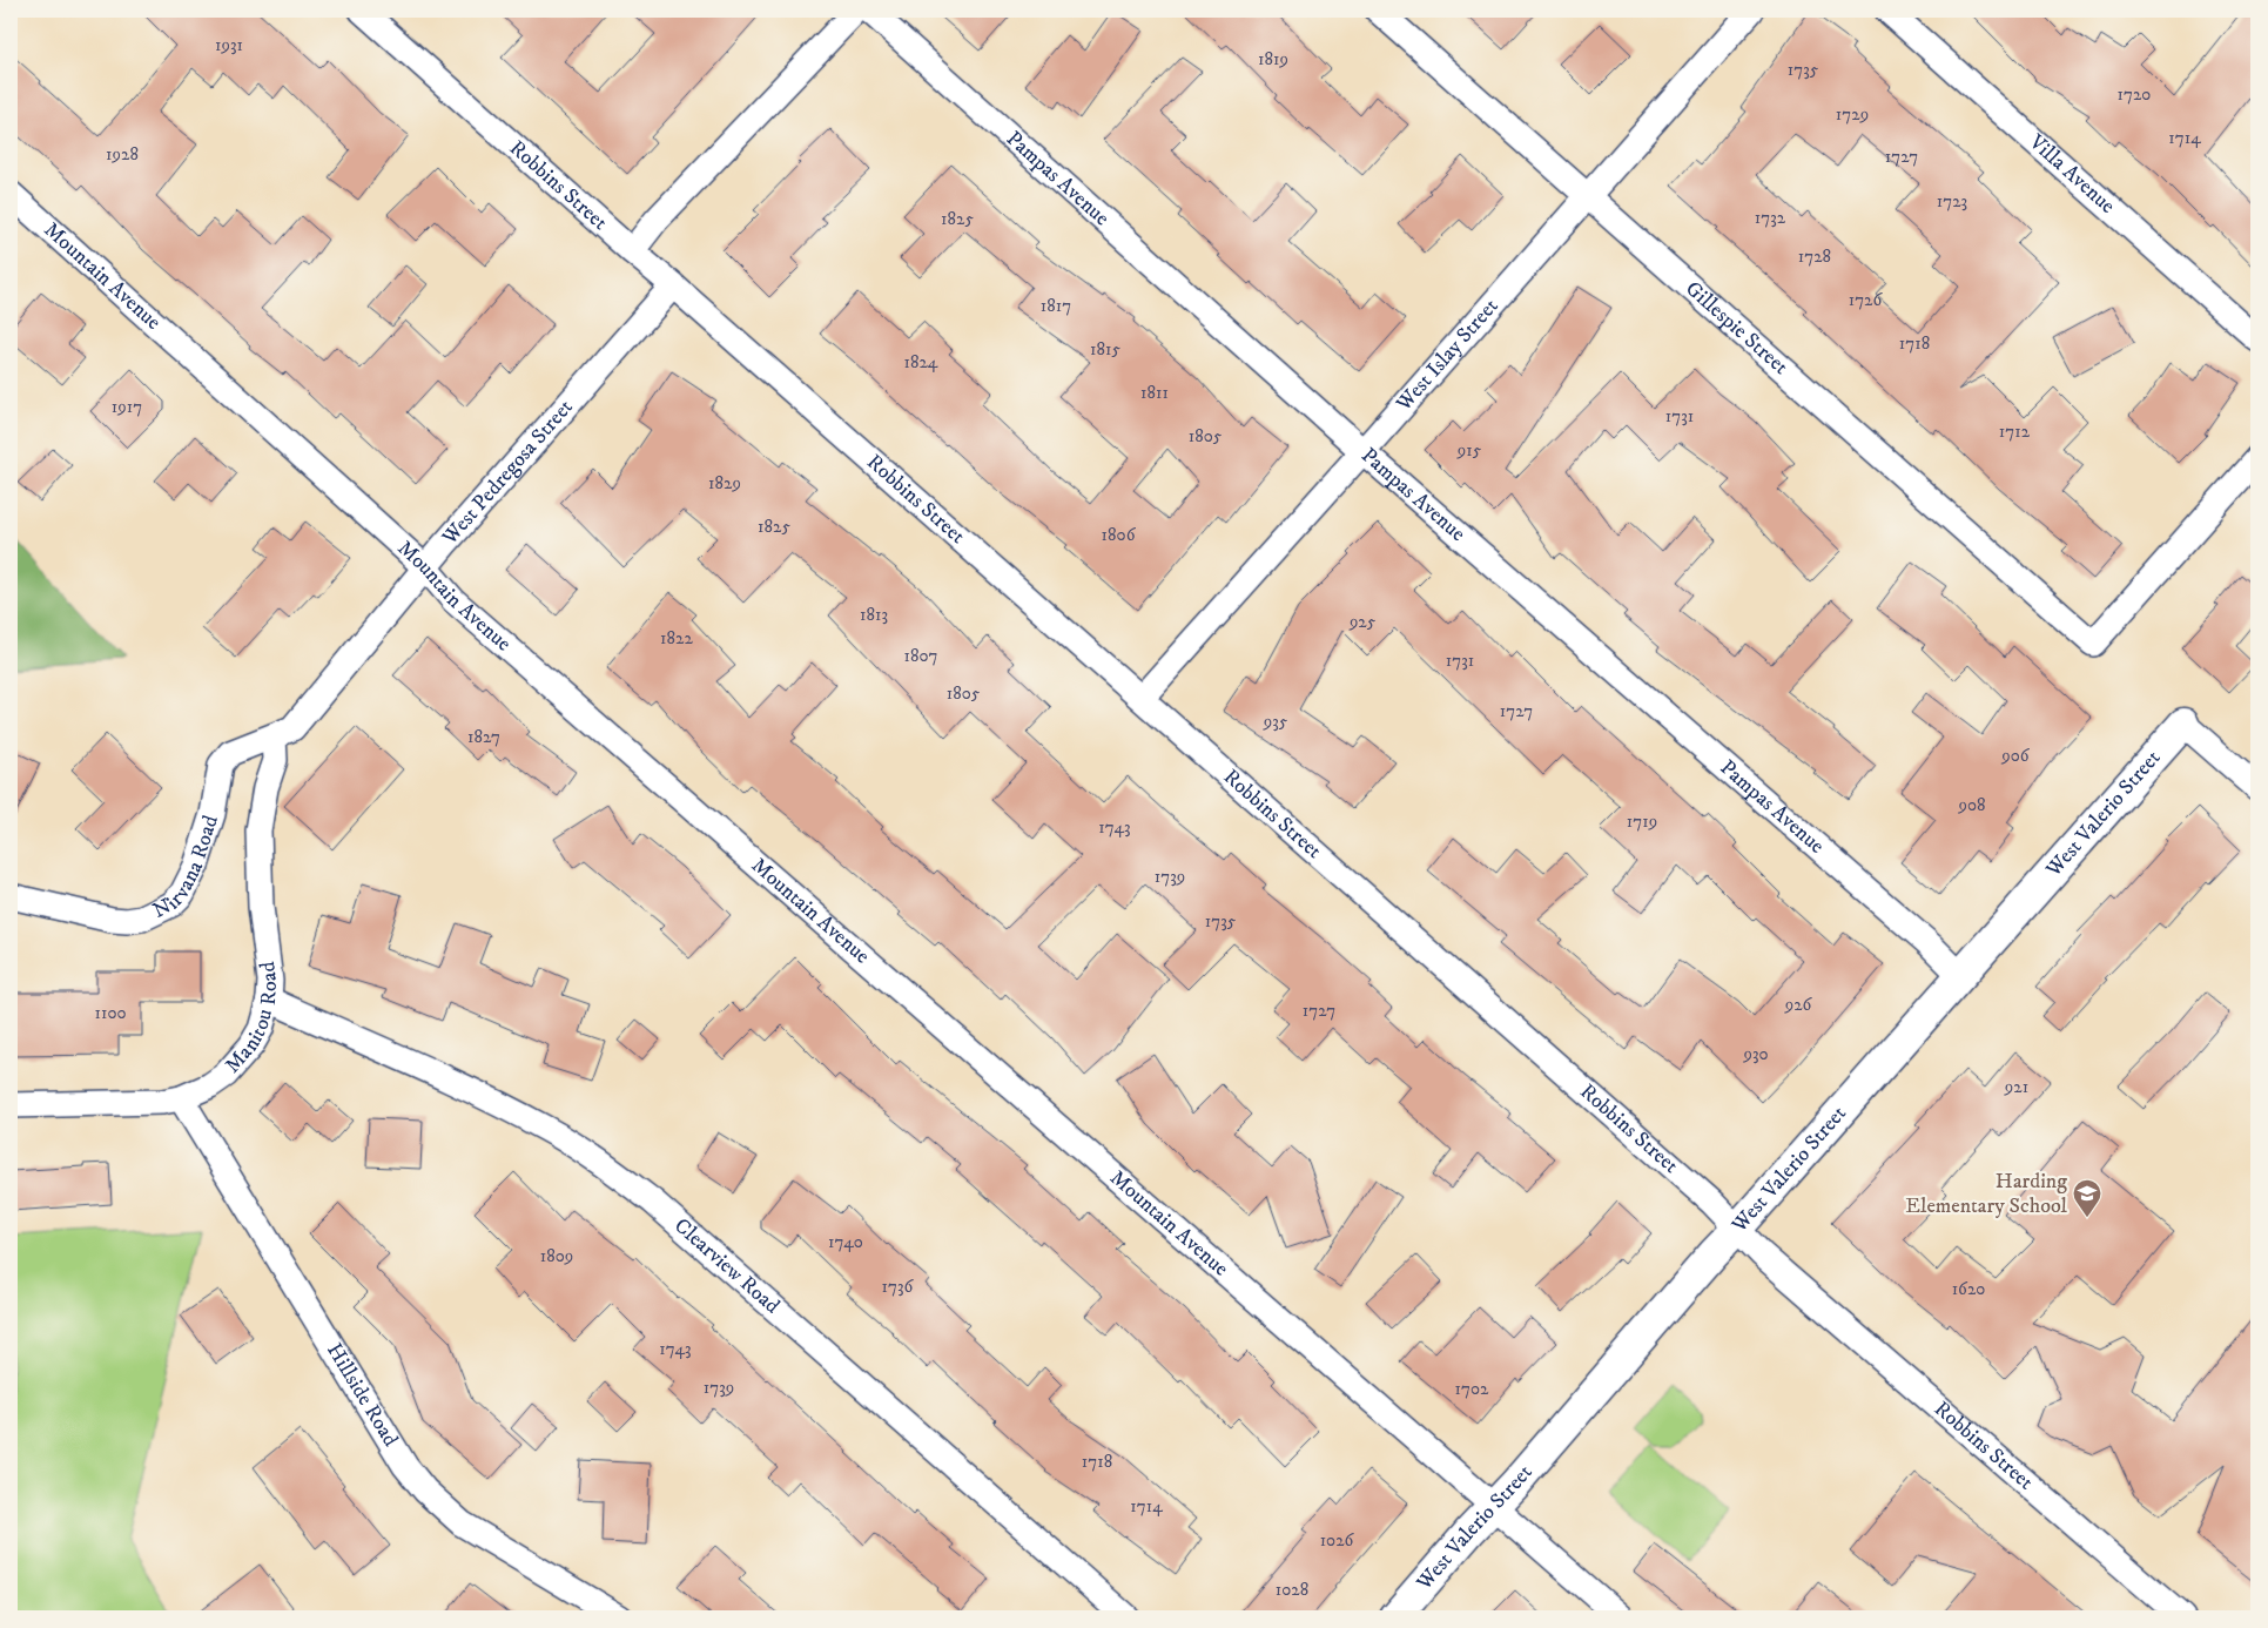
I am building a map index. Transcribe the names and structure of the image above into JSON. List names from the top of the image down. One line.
{"streets":{"street":["Villa Avenue","Pampas Avenue","Robbins Street","Mountain Avenue","Gillespie Street","West Islay Street","West Pedregosa Street","West Valerio Street","Nirvana Road","Manitou Road","Clearview Road","Hillside Road"]},"crossings":[["Pampas Avenue","West Islay Street"],["Pampas Avenue","West Valerio Street"],["Robbins Street","West Islay Street"],["Robbins Street","West Pedregosa Street"],["Robbins Street","West Valerio Street"],["Mountain Avenue","West Pedregosa Street"],["Mountain Avenue","West Valerio Street"],["Gillespie Street","West Islay Street"],["West Pedregosa Street","Nirvana Road"],["West Pedregosa Street","Manitou Road"],["Nirvana Road","Manitou Road"],["Manitou Road","Clearview Road"],["Manitou Road","Hillside Road"]],"places":{"school or university":["Harding Elementary School"]},"house_numbers":["1931","1819","1735","1720","1729","1714","1928","1727","1723","1732","1825","1728","1726","1817","1718","1815","1824","1811","1917","1731","1712","1805","915","1829","1825","1806","1813","925","1822","1807","1731","1805","1727","935","1827","906","908","1719","1743","1739","1735","926","1727","1100","930","921","1740","1809","1736","1620","1743","1739","1702","1718","1714","1026","1028"]}
